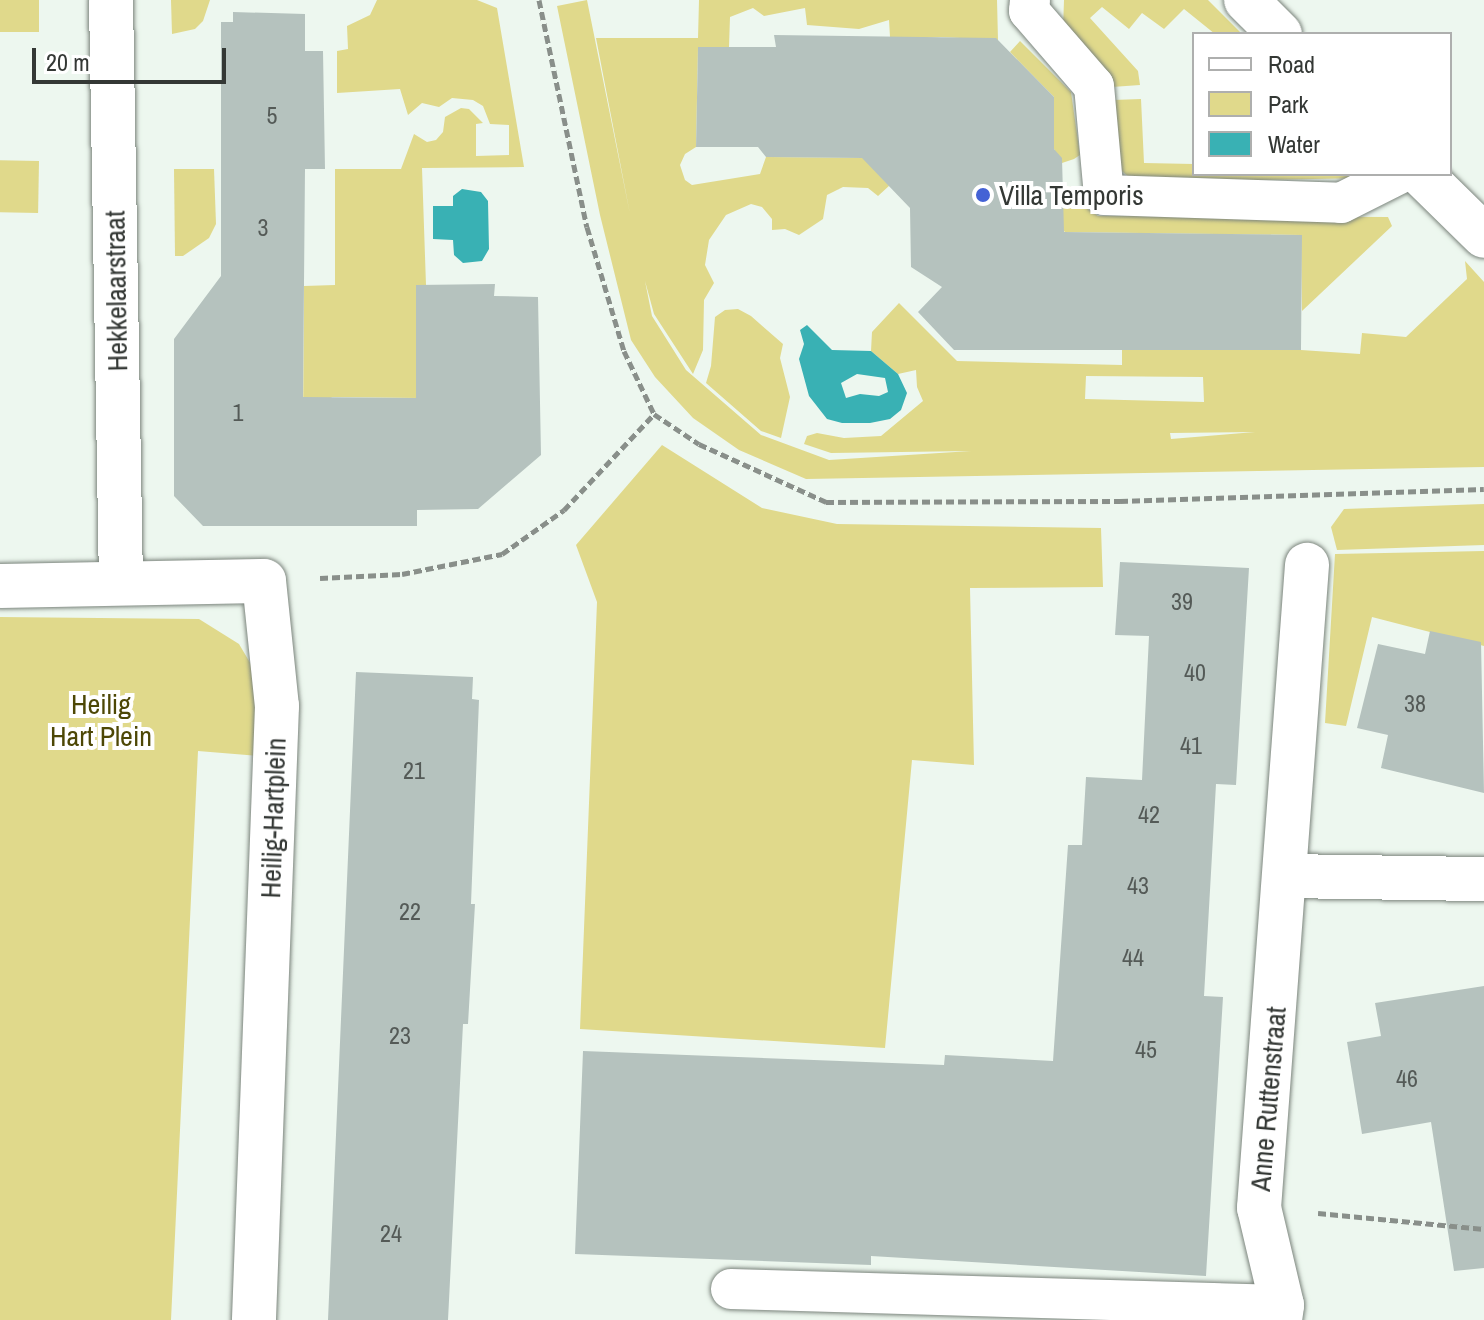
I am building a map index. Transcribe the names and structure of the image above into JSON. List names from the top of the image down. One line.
{"streets":{"street":["Hekkelaarstraat","Heilig-Hartplein","Anne Ruttenstraat"]},"parks":["Heilig Hart Plein"],"places":["Villa Temporis"],"house_numbers":["5","3","1","39","40","38","41","21","42","43","22","44","23","45","46","24"],"legend":["Road","Park","Water"],"scale_bar":"20 m"}
